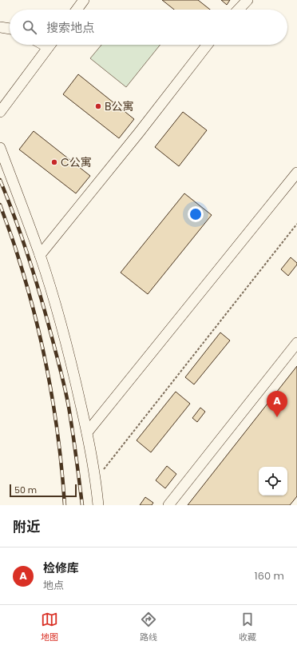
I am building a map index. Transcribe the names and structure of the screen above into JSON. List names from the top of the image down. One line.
{"places":["B公寓","C公寓"],"scale_bar":"50 m","page":{"search":"搜索地点","pins":"A","scale":"50 m","heading":"附近","list":[{"mark":"A","name":"检修库","note":"地点","value":"160 m"}],"nav":["地图","路线","收藏"]}}
